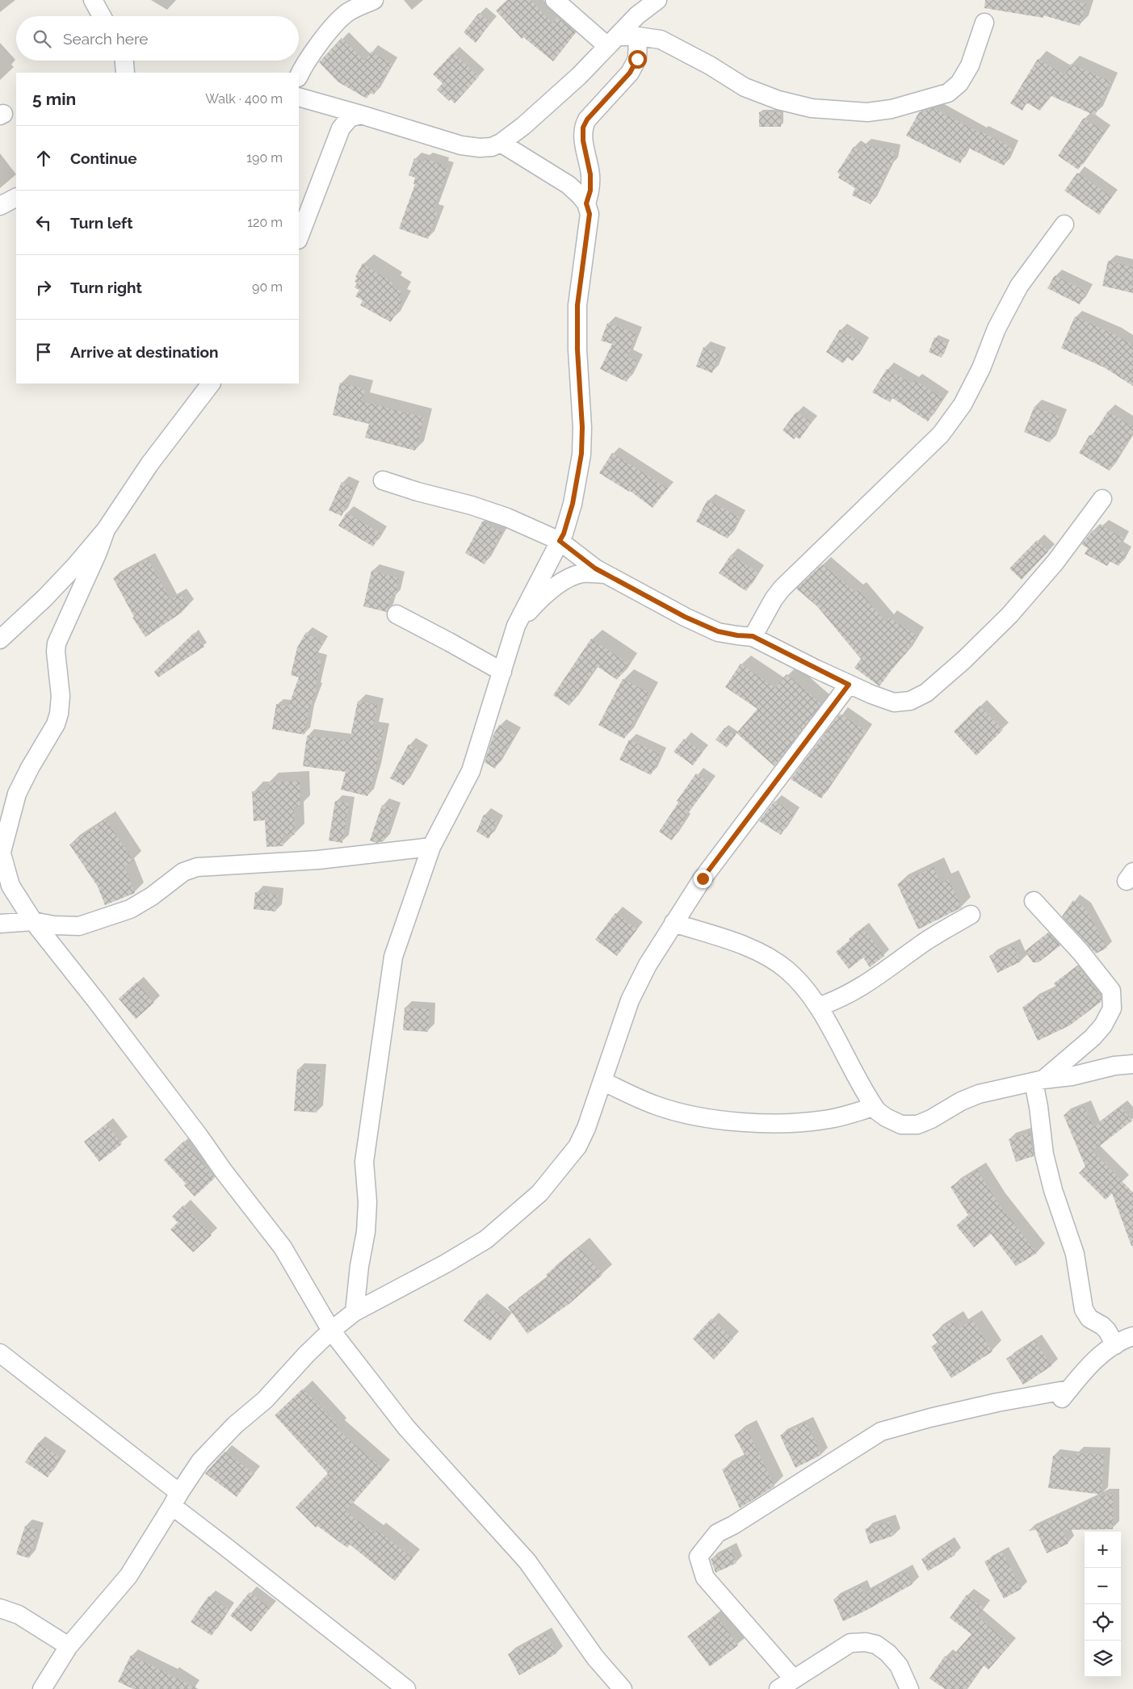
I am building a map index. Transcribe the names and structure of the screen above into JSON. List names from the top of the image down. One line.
{"page":{"search":"Search here","heading":["5 min","Walk · 400 m"],"list":[["Continue","190 m"],["Turn left","120 m"],["Turn right","90 m"],"Arrive at destination"],"map_buttons":["+","−"]}}
